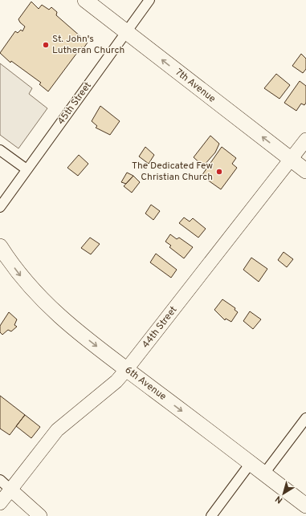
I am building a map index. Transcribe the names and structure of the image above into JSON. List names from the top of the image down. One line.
{"streets":{"main road":["7th Avenue","6th Avenue"],"street":["45th Street","44th Street"]},"crossings":[["7th Avenue","45th Street"],["7th Avenue","44th Street"],["44th Street","6th Avenue"]],"one_way":["7th Avenue","6th Avenue"],"places":["St. John's Lutheran Church","The Dedicated Few Christian Church"],"north":"bottom left"}
